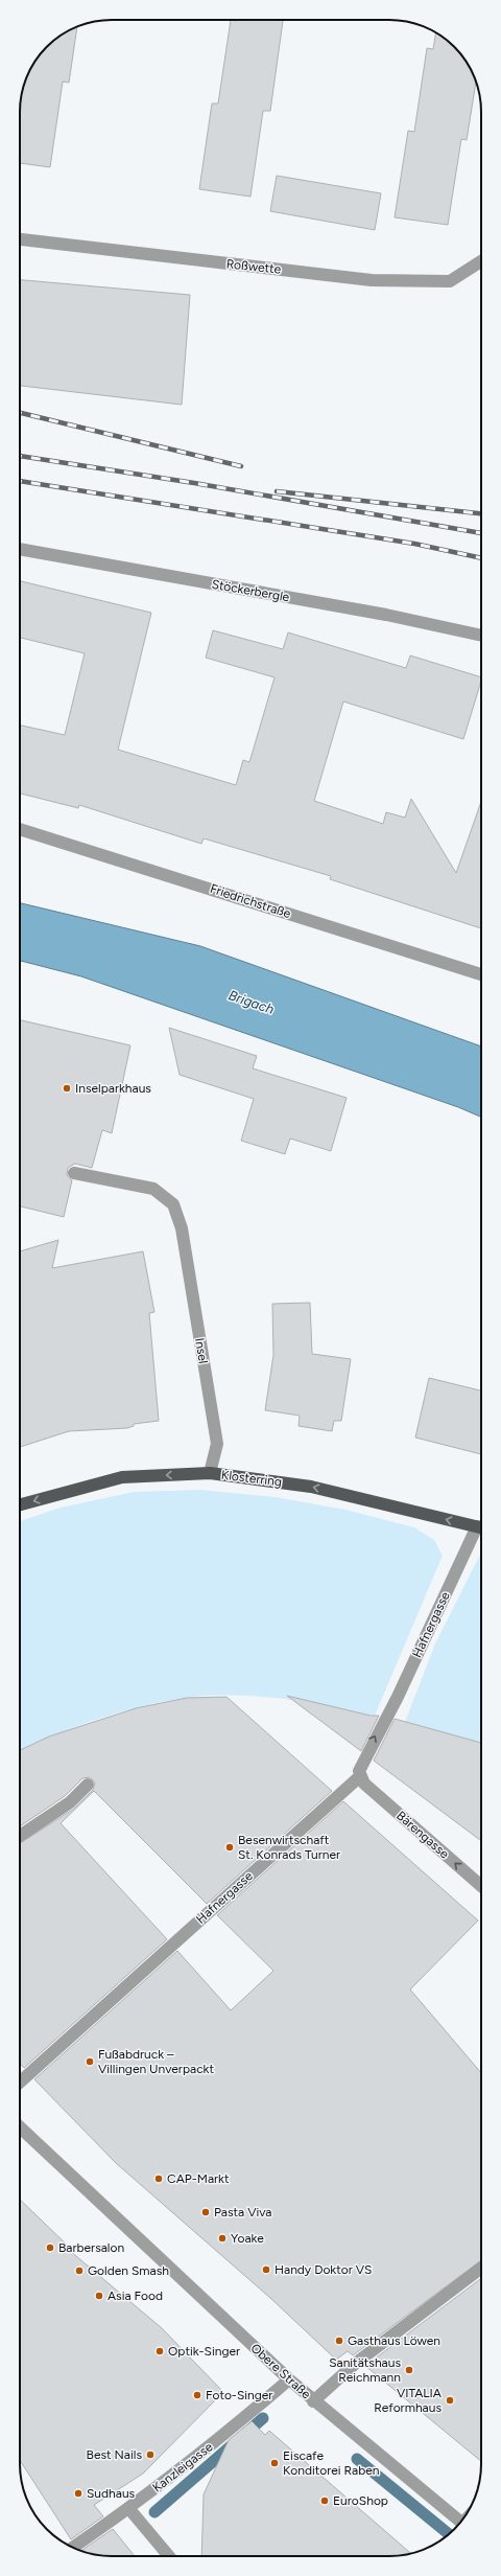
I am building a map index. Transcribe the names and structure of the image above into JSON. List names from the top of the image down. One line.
{"streets":{"main road":["Klosterring"],"street":["Roßwette","Stöckerbergle","Friedrichstraße","Insel","Hafnergasse","Bärengasse","Obere Straße","Kanzleigasse"]},"crossings":[["Insel","Klosterring"],["Hafnergasse","Bärengasse"],["Obere Straße","Kanzleigasse"]],"one_way":["Klosterring","Hafnergasse","Bärengasse"],"water":["Brigach"],"places":["Inselparkhaus","Besenwirtschaft St. Konrads Turner","Fußabdruck – Villingen Unverpackt","CAP-Markt","Pasta Viva","Yoake","Barbersalon","Handy Doktor VS","Golden Smash","Asia Food","Gasthaus Löwen","Optik-Singer","Sanitätshaus Reichmann","Foto-Singer","VITALIA Reformhaus","Best Nails","Eiscafe Konditorei Raben","Sudhaus","EuroShop"]}
